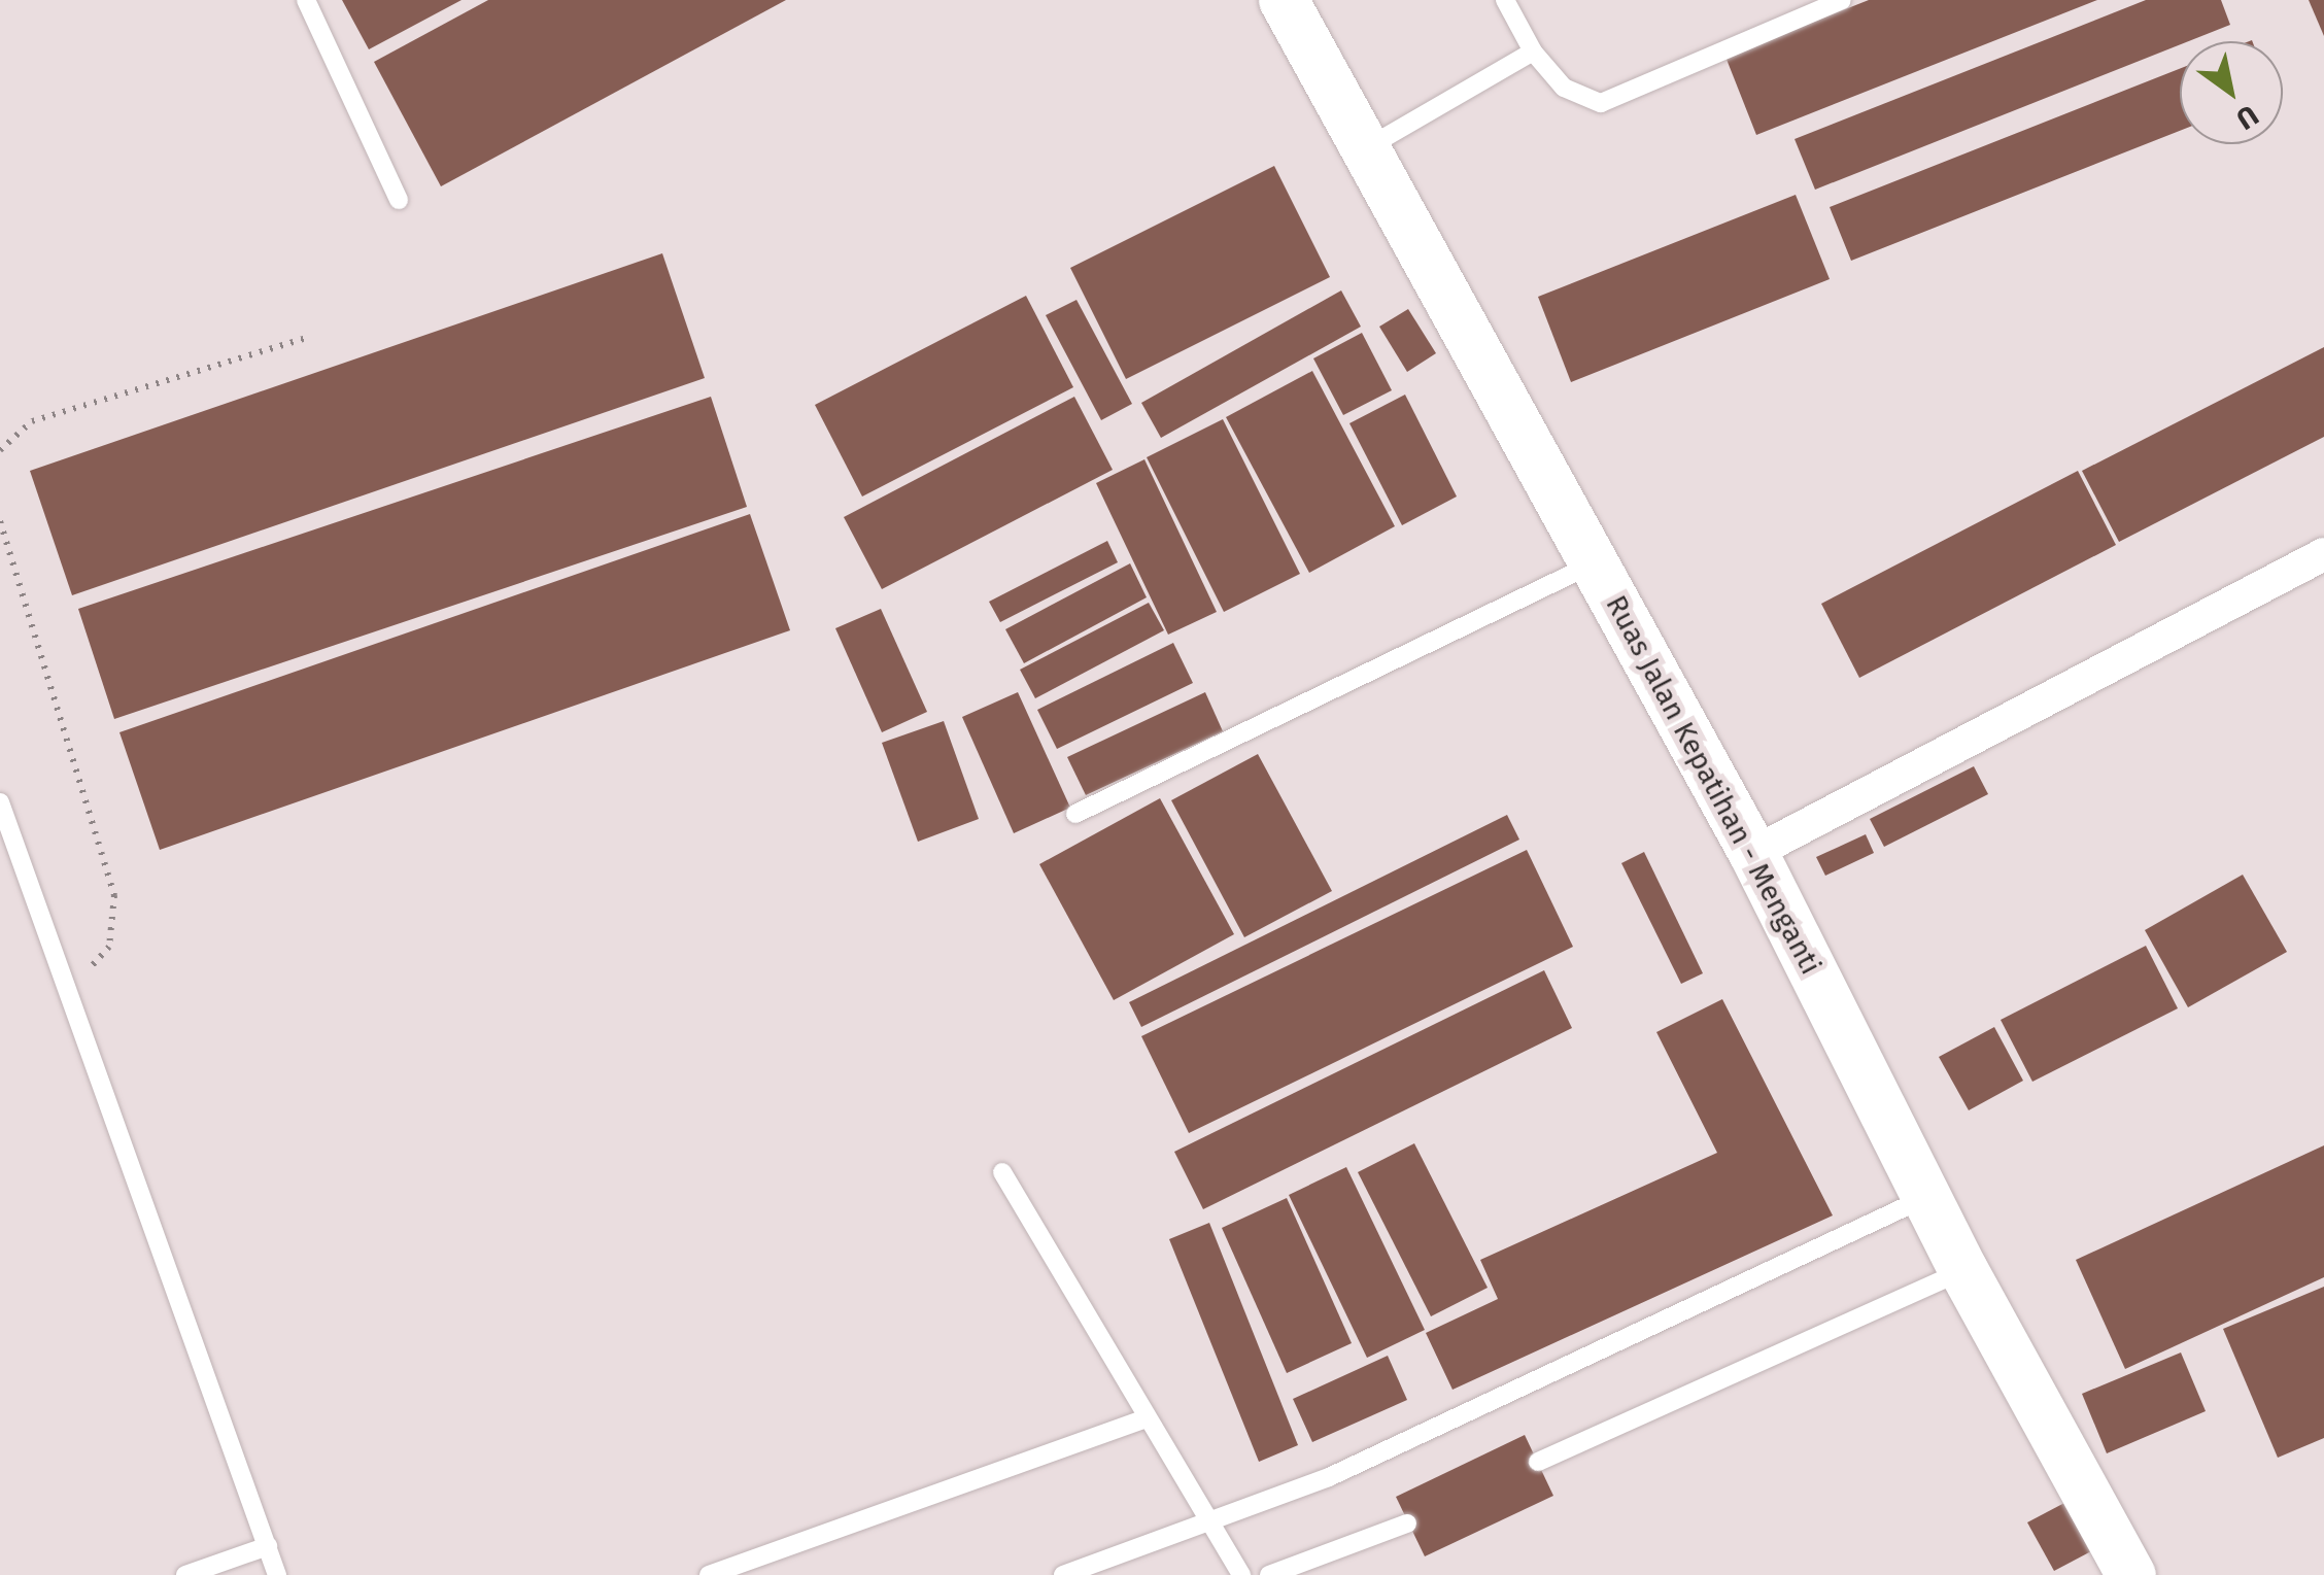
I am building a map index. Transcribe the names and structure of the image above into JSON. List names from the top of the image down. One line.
{"streets":{"main road":["Ruas Jalan Kepatihan - Menganti"]},"north":"bottom right"}
